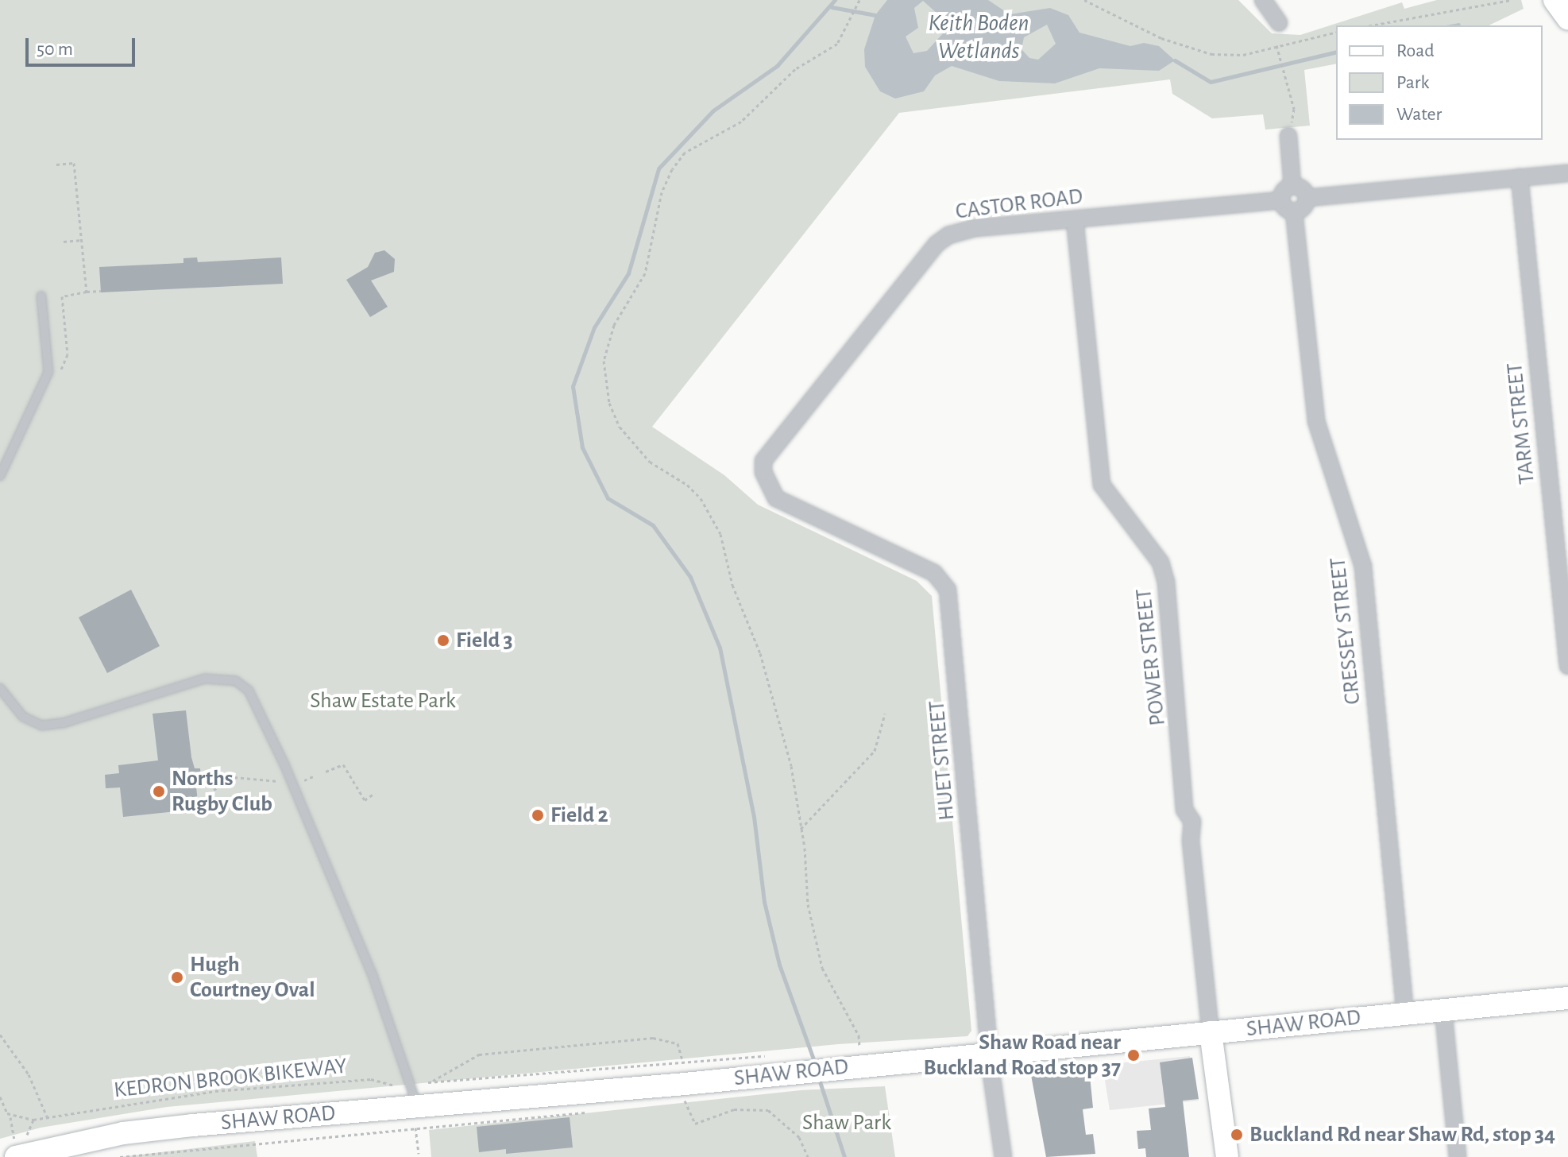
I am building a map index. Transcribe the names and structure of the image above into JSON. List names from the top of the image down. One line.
{"streets":{"street":["CASTOR ROAD","TARM STREET","CRESSEY STREET","POWER STREET","HUET STREET","SHAW ROAD"],"path":["KEDRON BROOK BIKEWAY"]},"crossings":[["CASTOR ROAD","CRESSEY STREET"],["CASTOR ROAD","POWER STREET"],["CASTOR ROAD","HUET STREET"],["CRESSEY STREET","SHAW ROAD"],["POWER STREET","SHAW ROAD"],["HUET STREET","SHAW ROAD"]],"water":["Keith Boden Wetlands"],"parks":["Shaw Estate Park","Shaw Park"],"places":["Field 3","Norths Rugby Club","Field 2","Hugh Courtney Oval","Shaw Road near Buckland Road stop 37","Buckland Rd near Shaw Rd, stop 34"],"legend":["Road","Park","Water"],"scale_bar":"50 m"}
